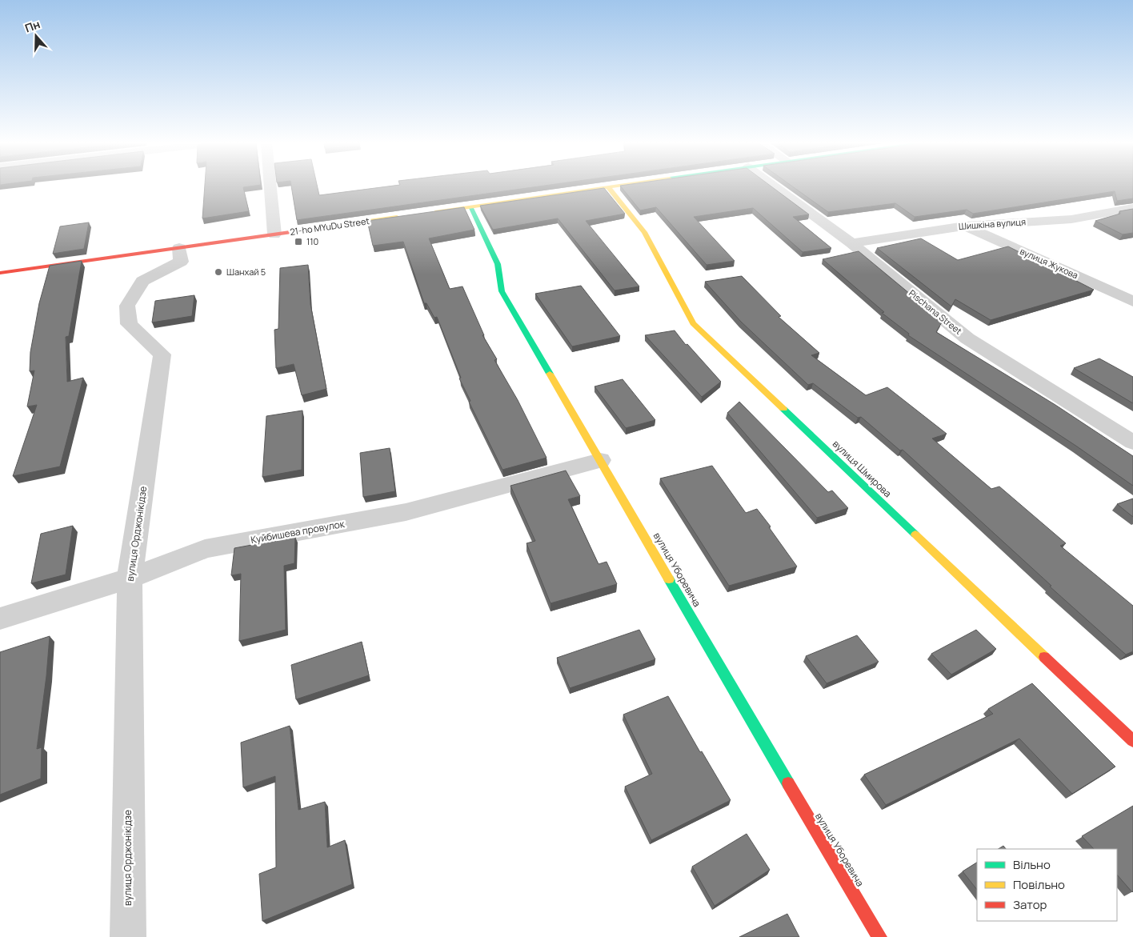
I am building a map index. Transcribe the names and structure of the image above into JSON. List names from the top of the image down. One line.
{"streets":{"street":["Шишкіна вулиця","21-ho MYuDu Street","вулиця Жукова","Pischana Street","вулиця Шмирова","Куйбишева провулок","вулиця Орджонікідзе","вулиця Уборевича"]},"crossings":[["Шишкіна вулиця","вулиця Жукова"],["Шишкіна вулиця","Pischana Street"],["21-ho MYuDu Street","вулиця Орджонікідзе"],["Куйбишева провулок","вулиця Орджонікідзе"],["Куйбишева провулок","вулиця Уборевича"]],"places":{"transit":["110"],"other":["Шанхай 5"]},"legend":["Вільно","Повільно","Затор"],"north":"top"}
